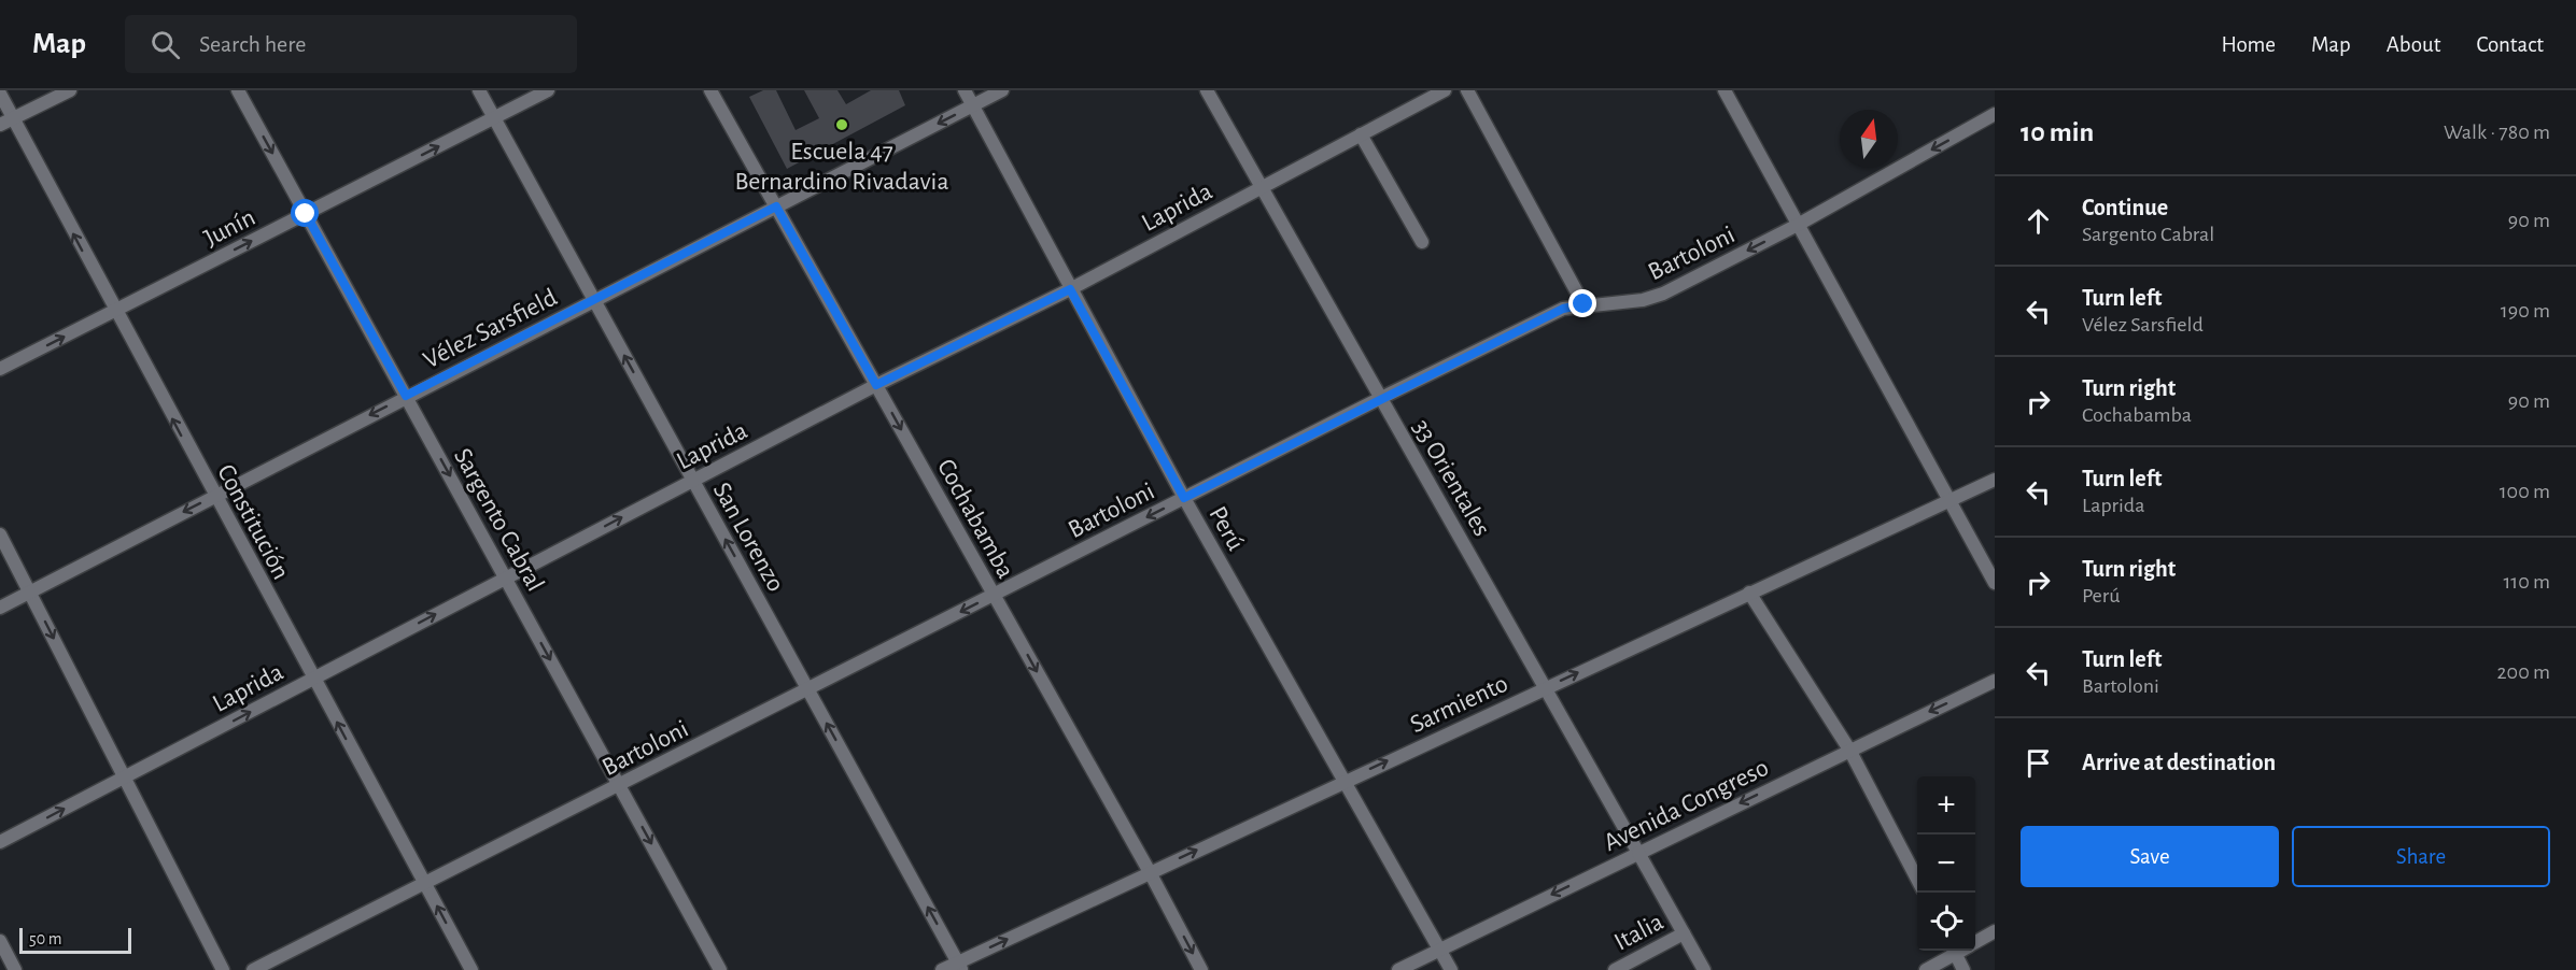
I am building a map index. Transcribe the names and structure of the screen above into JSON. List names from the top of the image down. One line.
{"streets":{"street":["Laprida","Junín","Bartoloni","Vélez Sarsfield","33 Orientales","Cochabamba","Sargento Cabral","Constitución","Perú","San Lorenzo","Sarmiento","Avenida Congreso","Italia"]},"crossings":[["Laprida","33 Orientales"],["Laprida","Cochabamba"],["Laprida","Sargento Cabral"],["Laprida","Constitución"],["Laprida","Perú"],["Laprida","San Lorenzo"],["Junín","Sargento Cabral"],["Junín","Constitución"],["Junín","San Lorenzo"],["Bartoloni","33 Orientales"],["Bartoloni","Cochabamba"],["Bartoloni","Sargento Cabral"],["Bartoloni","Constitución"],["Bartoloni","Perú"],["Bartoloni","San Lorenzo"],["Vélez Sarsfield","Cochabamba"],["Vélez Sarsfield","Sargento Cabral"],["Vélez Sarsfield","Constitución"],["Vélez Sarsfield","Perú"],["Vélez Sarsfield","San Lorenzo"],["33 Orientales","Sarmiento"],["33 Orientales","Avenida Congreso"],["33 Orientales","Italia"],["Cochabamba","Sarmiento"],["Perú","Sarmiento"],["Perú","Avenida Congreso"],["San Lorenzo","Sarmiento"]],"one_way":["Laprida","Junín","Bartoloni","Vélez Sarsfield","Cochabamba","Sargento Cabral","Constitución","San Lorenzo","Sarmiento","Avenida Congreso"],"places":["Escuela 47 Bernardino Rivadavia"],"scale_bar":"50 m","north":"top","page":{"header":"Map","search":"Search here","nav":["Home","Map","About","Contact"],"heading":["10 min","Walk · 780 m"],"list":[["Continue","Sargento Cabral","90 m"],["Turn left","Vélez Sarsfield","190 m"],["Turn right","Cochabamba","90 m"],["Turn left","Laprida","100 m"],["Turn right","Perú","110 m"],["Turn left","Bartoloni","200 m"],"Arrive at destination"],"map_buttons":["+","−"],"buttons":["Save","Share"],"scale":"50 m"}}
